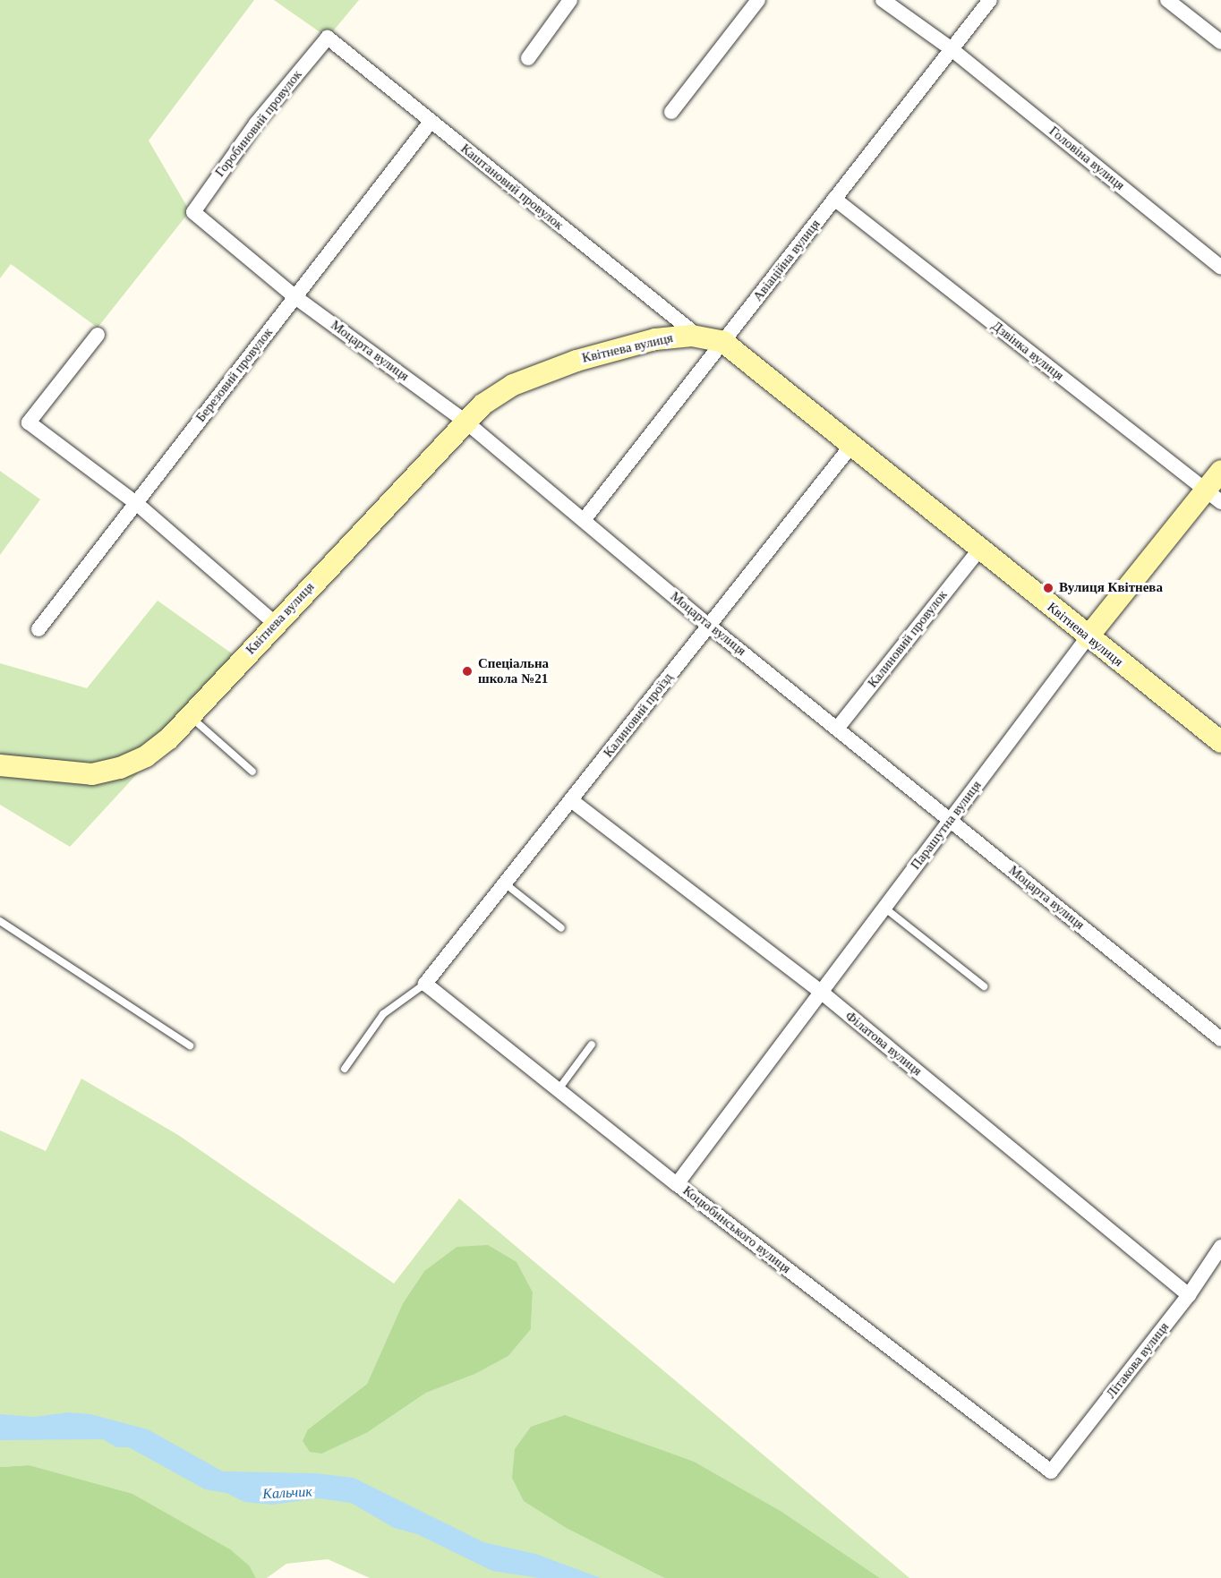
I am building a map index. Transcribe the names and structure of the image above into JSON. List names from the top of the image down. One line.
{"streets":{"main road":["Квітнева вулиця","Парашутна вулиця"],"street":["Горобиновий провулок","Головіна вулиця","Каштановий провулок","Авіаційна вулиця","Моцарта вулиця","Дзвінка вулиця","Березовий провулок","Калиновий провулок","Калиновий проїзд","Філатова вулиця","Коцюбинського вулиця","Літакова вулиця"]},"crossings":[["Горобиновий провулок","Каштановий провулок"],["Горобиновий провулок","Моцарта вулиця"],["Головіна вулиця","Авіаційна вулиця"],["Каштановий провулок","Квітнева вулиця"],["Каштановий провулок","Березовий провулок"],["Авіаційна вулиця","Квітнева вулиця"],["Авіаційна вулиця","Моцарта вулиця"],["Авіаційна вулиця","Дзвінка вулиця"],["Квітнева вулиця","Моцарта вулиця"],["Квітнева вулиця","Калиновий провулок"],["Квітнева вулиця","Калиновий проїзд"],["Квітнева вулиця","Парашутна вулиця"],["Моцарта вулиця","Березовий провулок"],["Моцарта вулиця","Калиновий провулок"],["Моцарта вулиця","Калиновий проїзд"],["Моцарта вулиця","Парашутна вулиця"],["Дзвінка вулиця","Парашутна вулиця"],["Калиновий проїзд","Філатова вулиця"],["Калиновий проїзд","Коцюбинського вулиця"],["Парашутна вулиця","Філатова вулиця"],["Парашутна вулиця","Коцюбинського вулиця"],["Філатова вулиця","Літакова вулиця"],["Коцюбинського вулиця","Літакова вулиця"]],"water":["Кальчик"],"places":["Вулиця Квітнева","Спеціальна школа №21"]}
